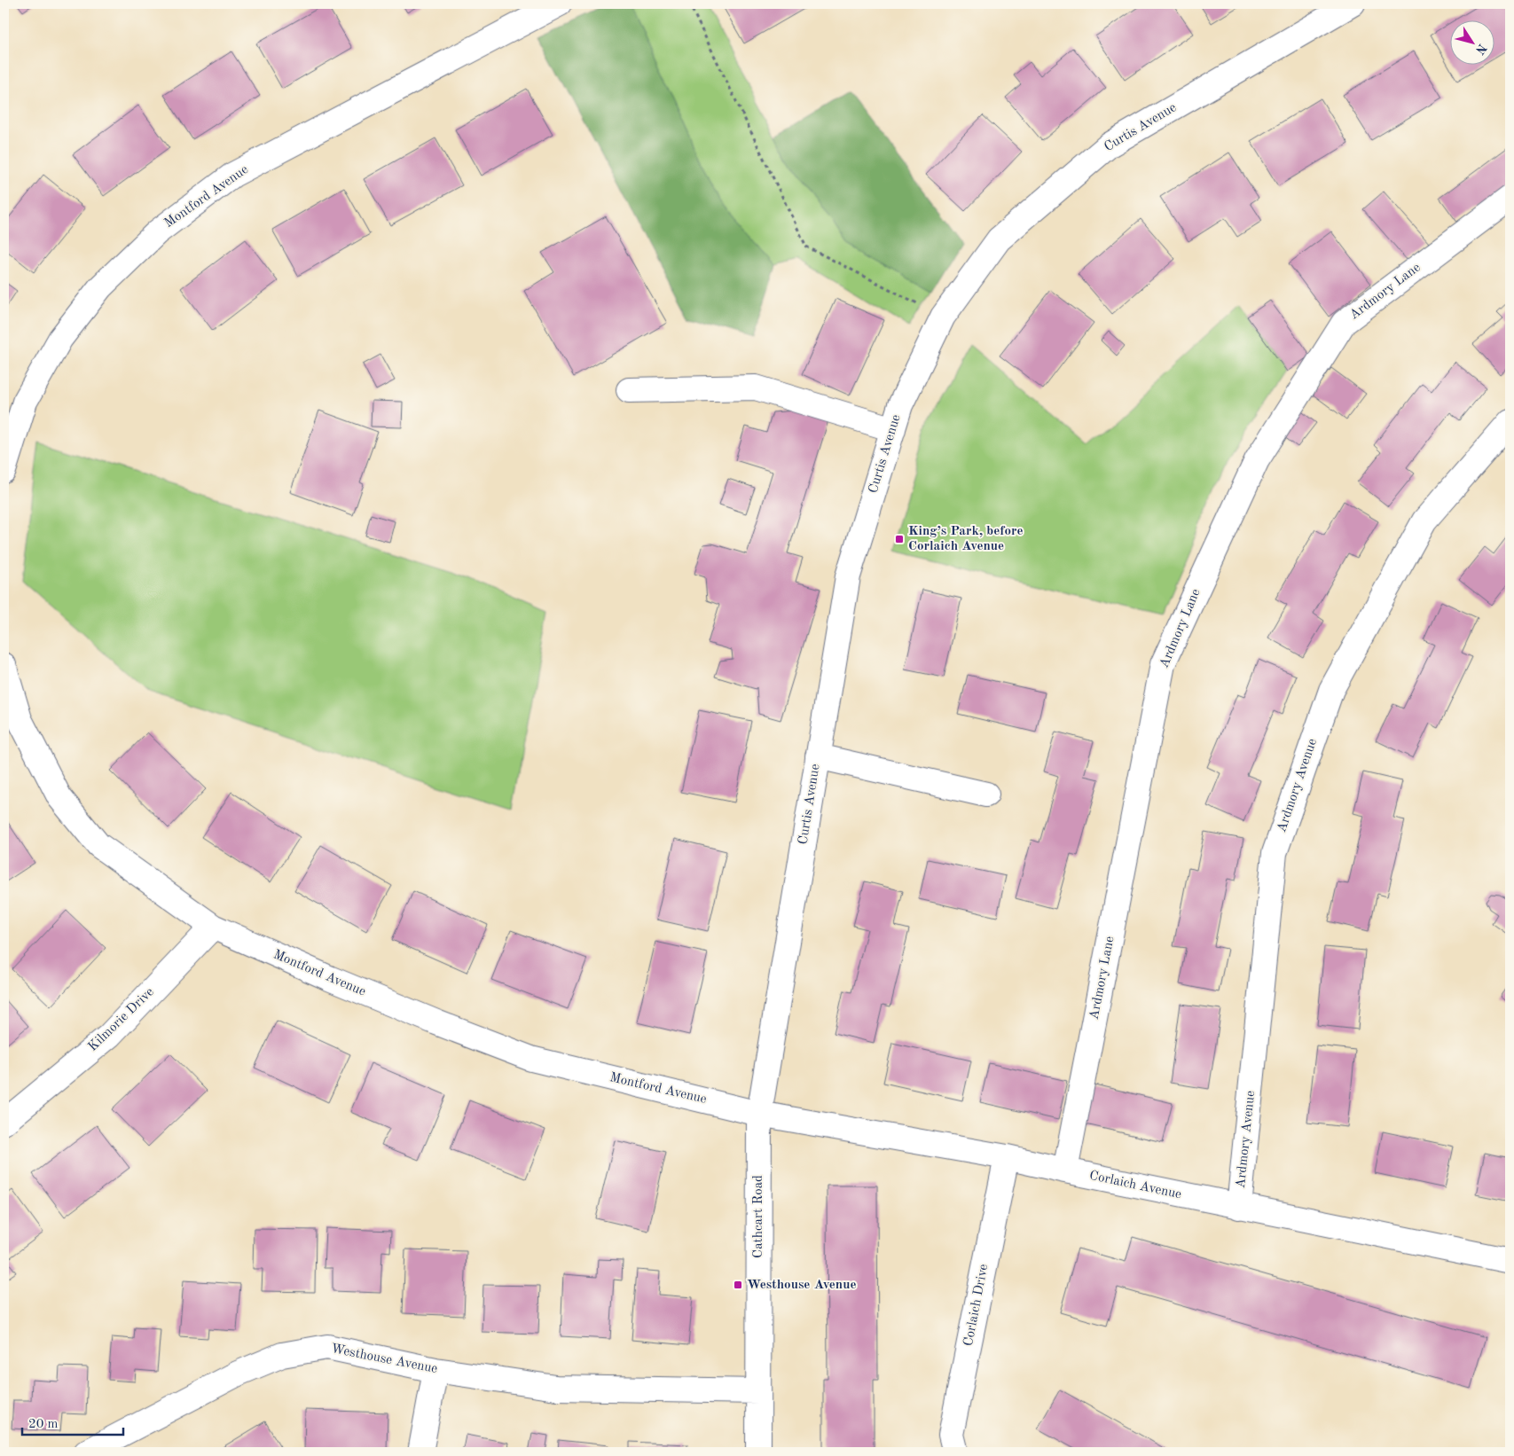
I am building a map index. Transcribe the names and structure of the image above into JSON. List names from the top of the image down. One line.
{"streets":{"street":["Curtis Avenue","Montford Avenue","Ardmory Lane","Ardmory Avenue","Kilmorie Drive","Corlaich Avenue","Cathcart Road","Corlaich Drive","Westhouse Avenue"]},"crossings":[["Curtis Avenue","Montford Avenue"],["Curtis Avenue","Corlaich Avenue"],["Curtis Avenue","Cathcart Road"],["Montford Avenue","Kilmorie Drive"],["Montford Avenue","Corlaich Avenue"],["Montford Avenue","Cathcart Road"],["Ardmory Lane","Corlaich Avenue"],["Ardmory Avenue","Corlaich Avenue"],["Corlaich Avenue","Cathcart Road"],["Corlaich Avenue","Corlaich Drive"],["Cathcart Road","Westhouse Avenue"]],"places":{"transit":["King’s Park, before Corlaich Avenue","Westhouse Avenue"]},"scale_bar":"20 m","north":"bottom right"}
